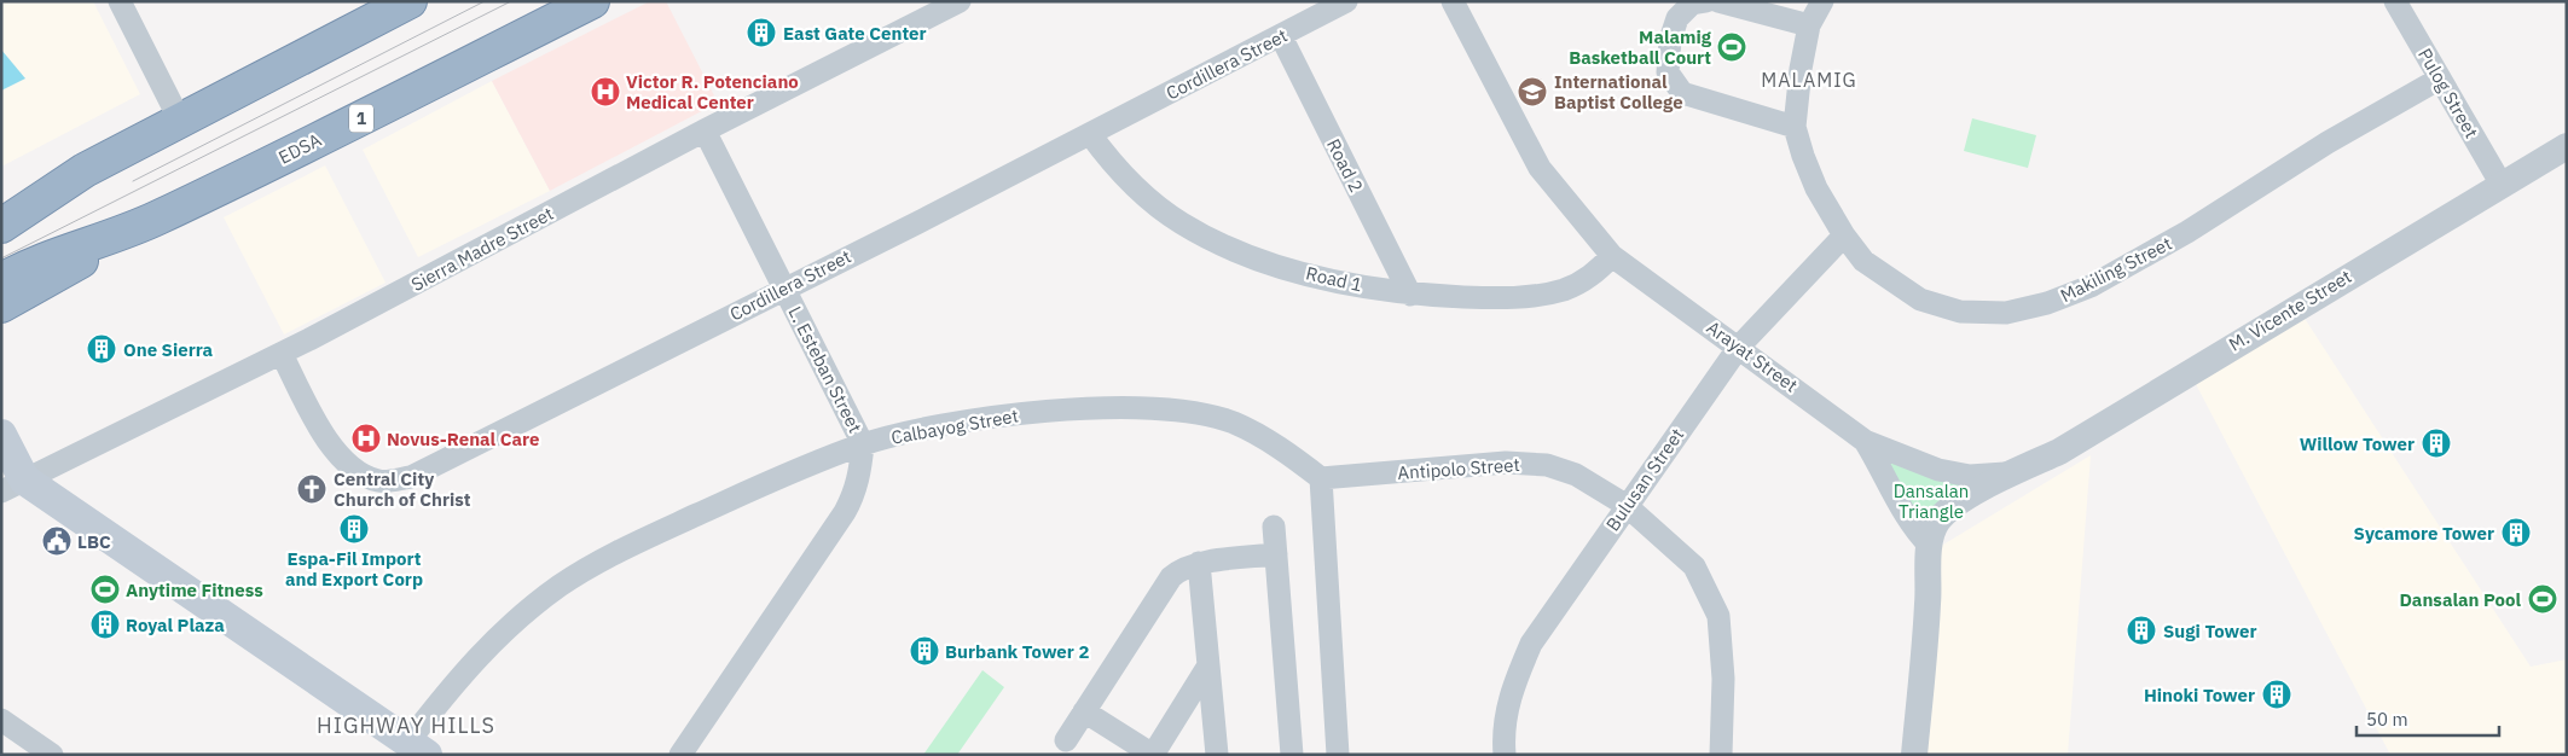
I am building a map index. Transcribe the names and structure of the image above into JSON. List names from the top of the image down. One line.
{"streets":{"highway":["1","EDSA"],"street":["Cordillera Street","Pulog Street","Road 2","Sierra Madre Street","Makiling Street","Road 1","M. Vicente Street","Arayat Street","L. Esteban Street","Calbayog Street","Antipolo Street","Bulusan Street"]},"crossings":[["Cordillera Street","Road 2"],["Cordillera Street","Sierra Madre Street"],["Cordillera Street","Road 1"],["Cordillera Street","L. Esteban Street"],["Pulog Street","Makiling Street"],["Pulog Street","M. Vicente Street"],["1","EDSA"],["Road 2","Road 1"],["Sierra Madre Street","L. Esteban Street"],["Makiling Street","Bulusan Street"],["Road 1","Arayat Street"],["M. Vicente Street","Arayat Street"],["Arayat Street","Bulusan Street"],["L. Esteban Street","Calbayog Street"],["Calbayog Street","Antipolo Street"],["Antipolo Street","Bulusan Street"]],"districts":["MALAMIG","HIGHWAY HILLS"],"parks":["Dansalan Triangle"],"places":{"building":["East Gate Center","One Sierra","Willow Tower","Espa-Fil Import and Export Corp","Sycamore Tower","Royal Plaza","Sugi Tower","Burbank Tower 2","Hinoki Tower"],"sports":["Malamig Basketball Court","Anytime Fitness","Dansalan Pool"],"hospital":["Victor R. Potenciano Medical Center","Novus-Renal Care"],"school or university":["International Baptist College"],"church":["Central City Church of Christ"],"public building":["LBC"]},"scale_bar":"50 m"}
